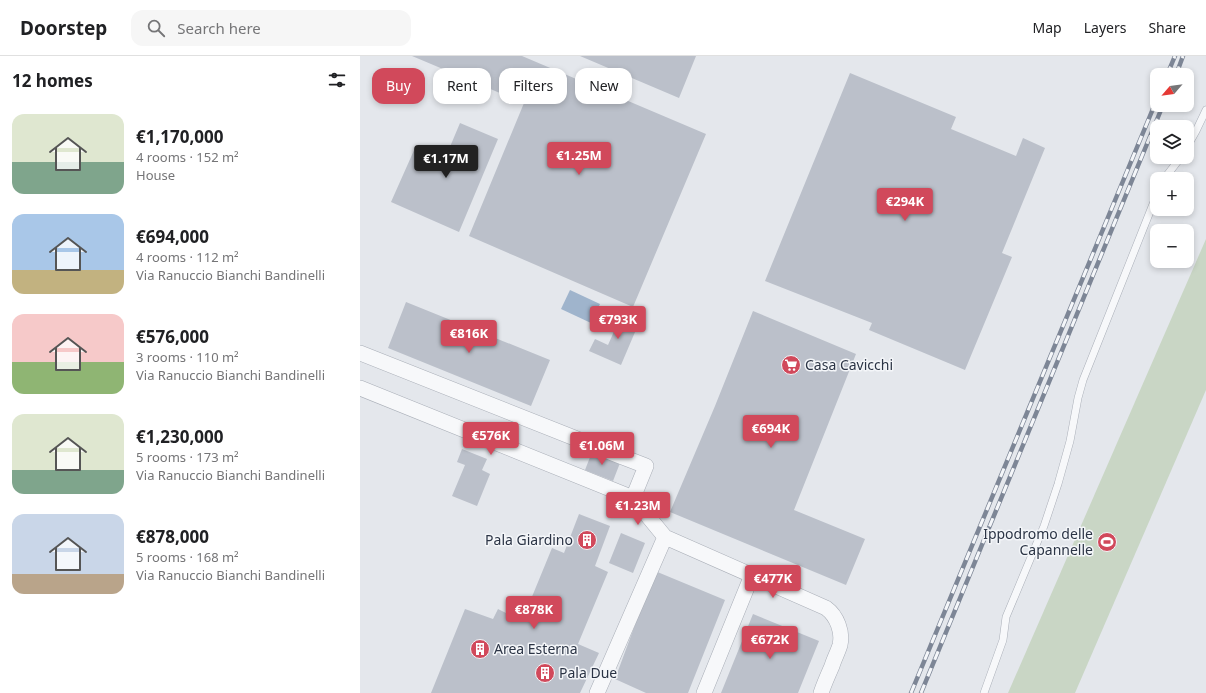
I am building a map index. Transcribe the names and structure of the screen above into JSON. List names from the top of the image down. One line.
{"places":{"supermarket":["Casa Cavicchi"],"building":["Pala Giardino","Area Esterna","Pala Due"],"sports":["Ippodromo delle Capannelle"]},"north":"bottom left","page":{"header":"Doorstep","search":"Search here","nav":["Map","Layers","Share"],"heading":"12 homes","map_buttons":["+","−"],"chip":["Buy","Rent","Filters","New"],"list":[{"name":"€1,170,000","note":"4 rooms · 152 m² · House"},{"name":"€694,000","note":"4 rooms · 112 m² · Via Ranuccio Bianchi Bandinelli"},{"name":"€576,000","note":"3 rooms · 110 m² · Via Ranuccio Bianchi Bandinelli"},{"name":"€1,230,000","note":"5 rooms · 173 m² · Via Ranuccio Bianchi Bandinelli"},{"name":"€878,000","note":"5 rooms · 168 m² · Via Ranuccio Bianchi Bandinelli"}],"price":["€1.25M","€1.17M","€294K","€793K","€816K","€694K","€576K","€1.06M","€1.23M","€477K","€878K","€672K"]}}
